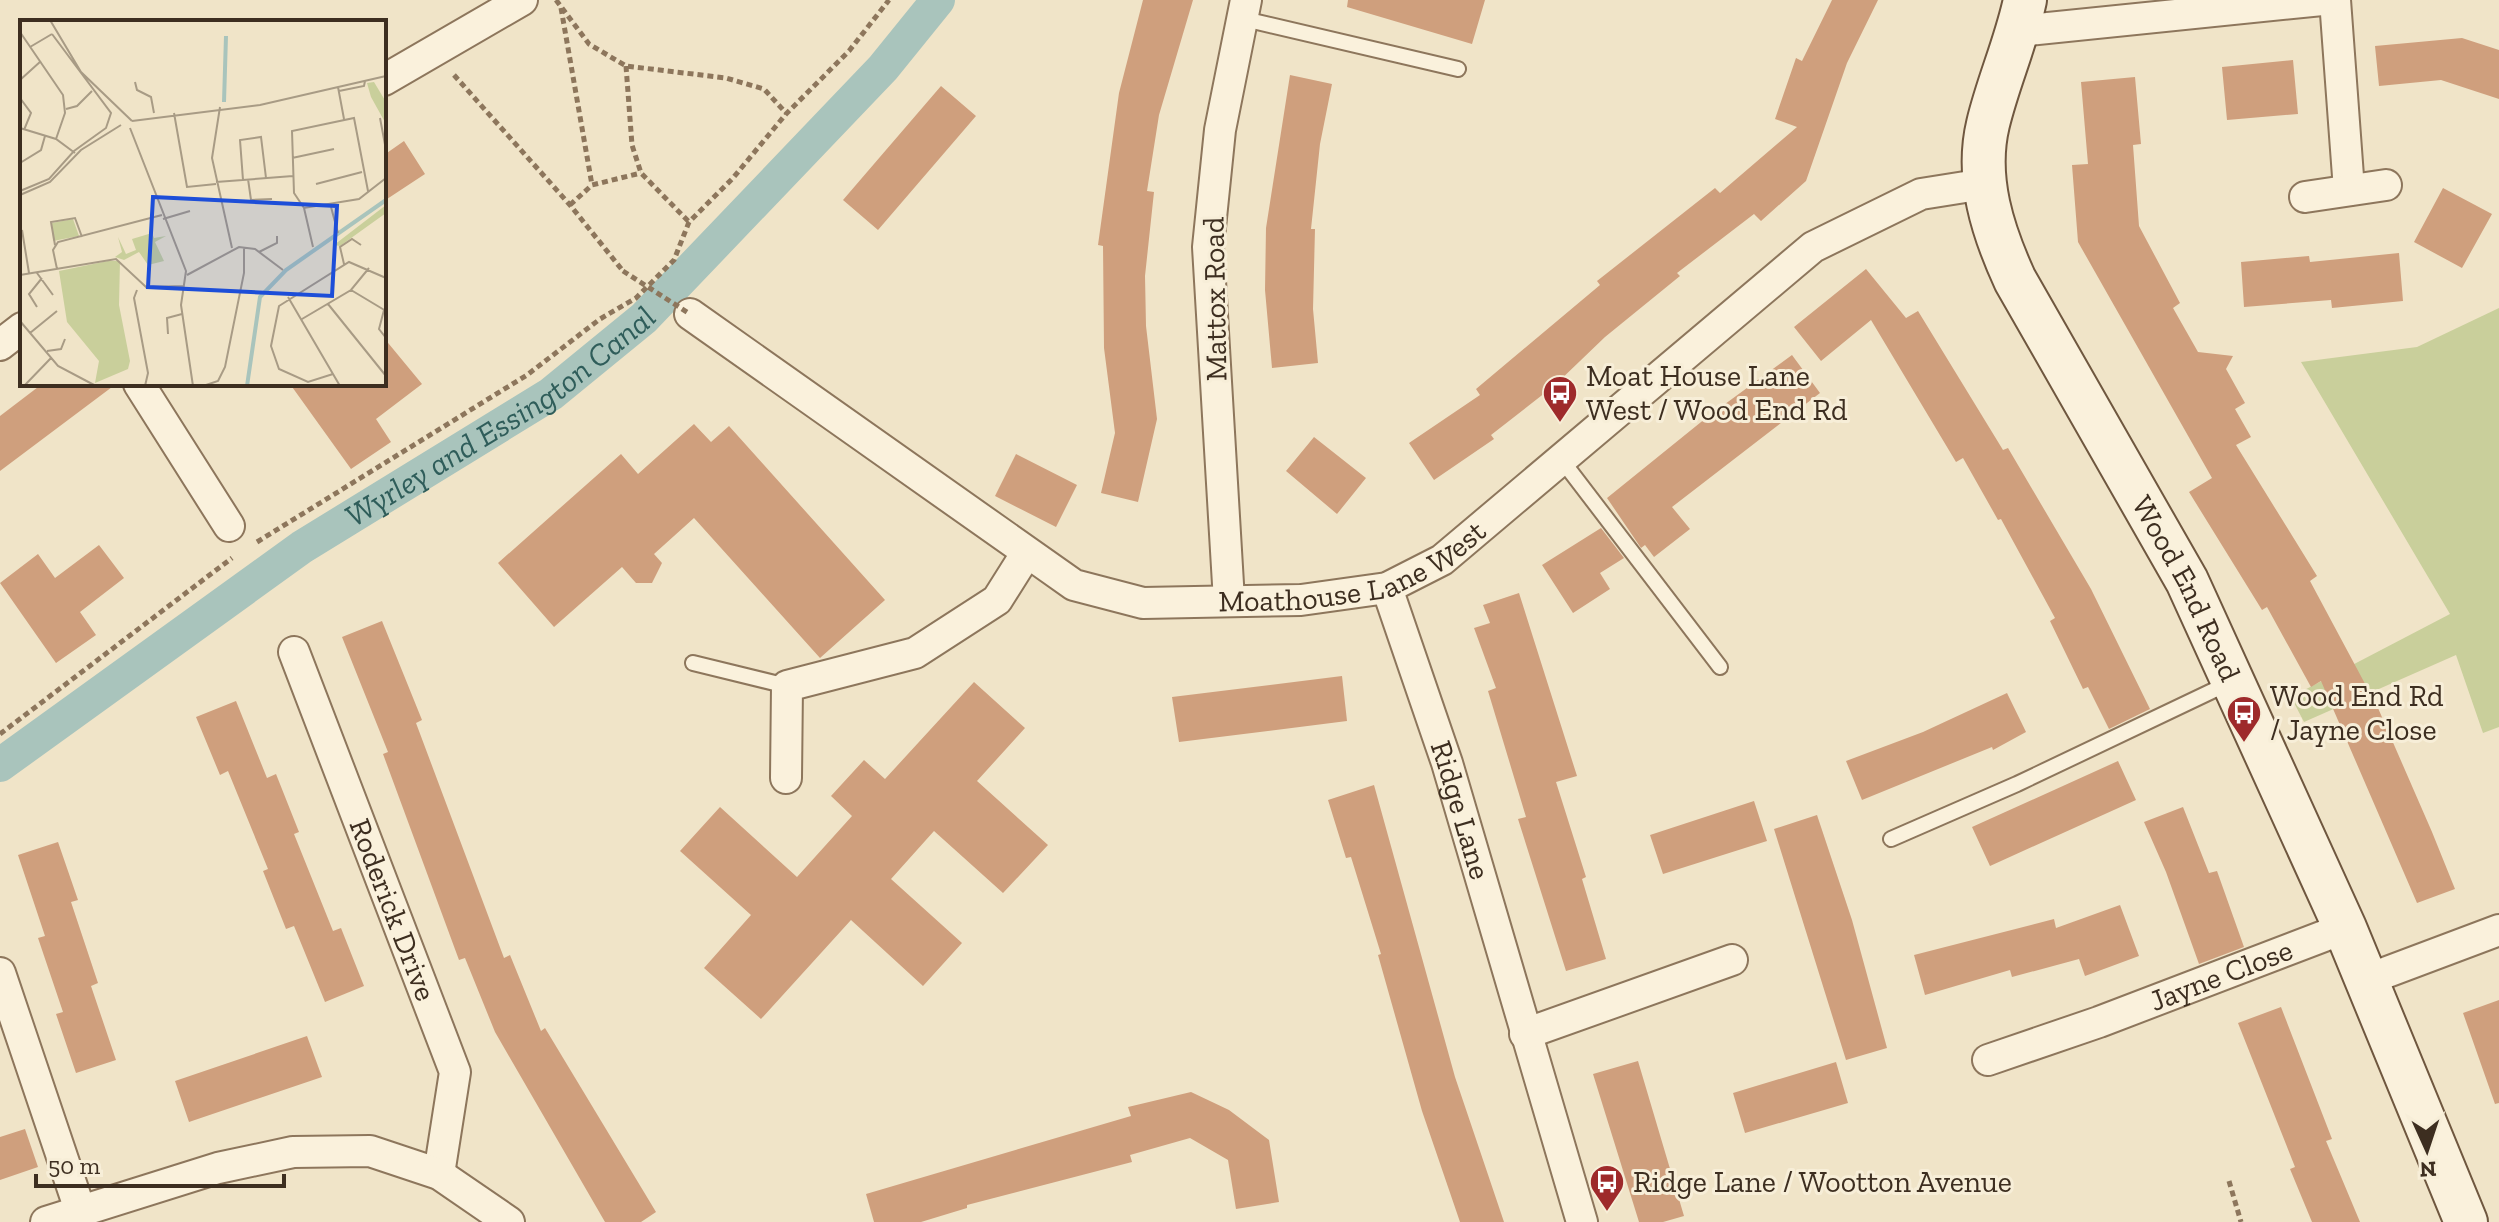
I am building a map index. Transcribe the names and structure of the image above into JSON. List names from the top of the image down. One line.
{"streets":{"street":["Mattox Road","Moathouse Lane West","Wood End Road","Ridge Lane","Roderick Drive","Jayne Close"]},"crossings":[["Mattox Road","Moathouse Lane West"],["Moathouse Lane West","Wood End Road"],["Moathouse Lane West","Ridge Lane"],["Wood End Road","Jayne Close"]],"water":["Wyrley and Essington Canal"],"places":{"bus stop":["Moat House Lane West / Wood End Rd","Wood End Rd / Jayne Close","Ridge Lane / Wootton Avenue"]},"scale_bar":"50 m","north":"bottom"}
